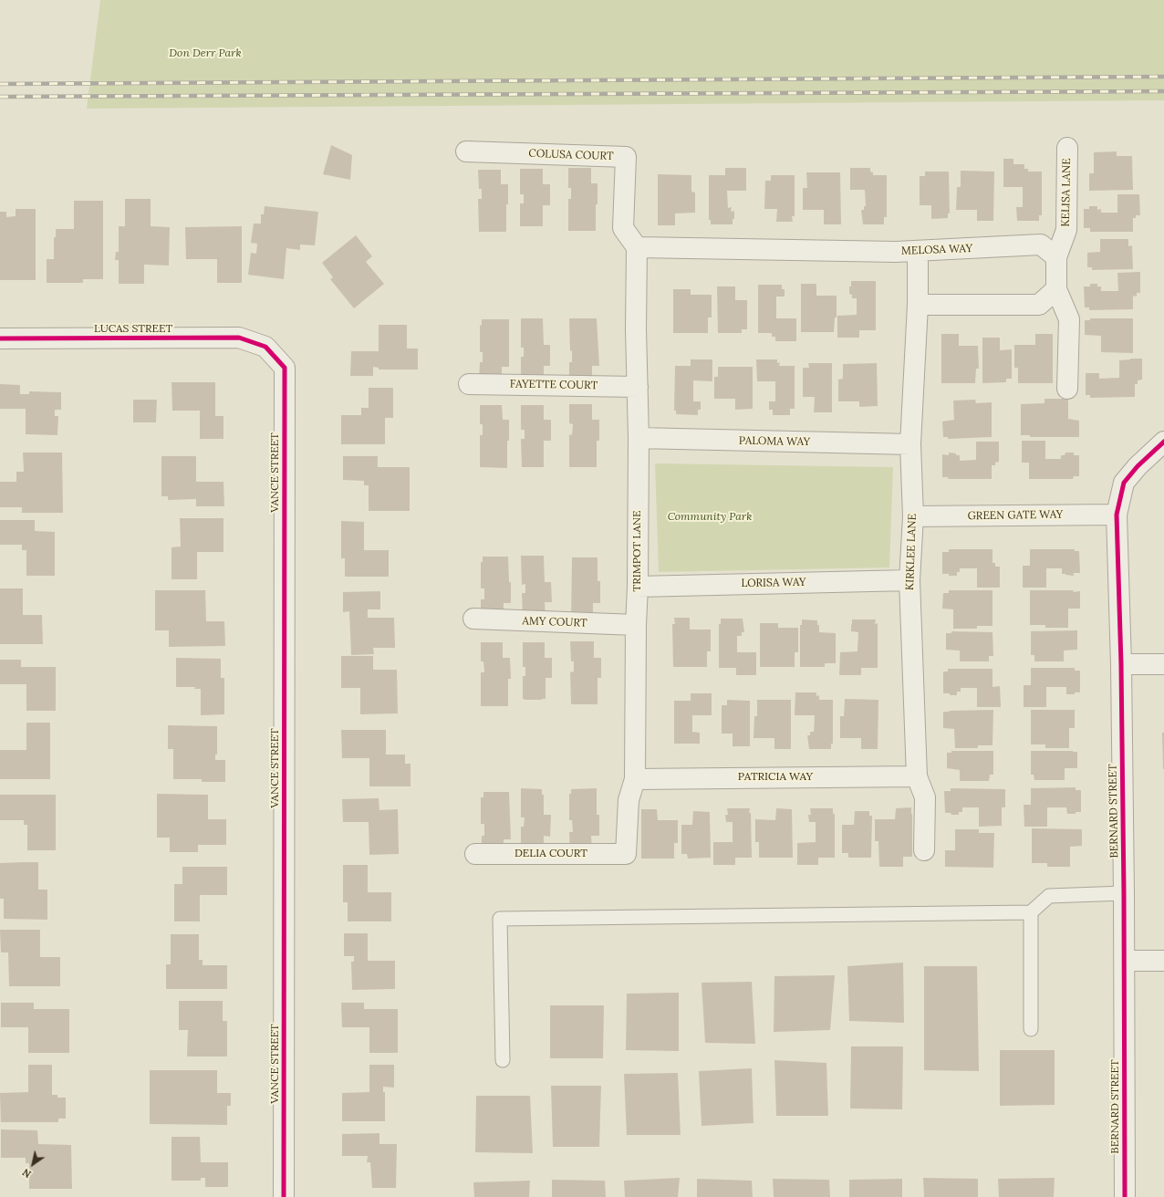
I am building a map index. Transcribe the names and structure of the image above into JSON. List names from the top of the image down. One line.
{"streets":{"street":["COLUSA COURT","KELISA LANE","MELOSA WAY","LUCAS STREET","FAYETTE COURT","PALOMA WAY","VANCE STREET","GREEN GATE WAY","TRIMPOT LANE","KIRKLEE LANE","LORISA WAY","AMY COURT","PATRICIA WAY","BERNARD STREET","DELIA COURT"]},"crossings":[["COLUSA COURT","MELOSA WAY"],["COLUSA COURT","TRIMPOT LANE"],["KELISA LANE","MELOSA WAY"],["MELOSA WAY","TRIMPOT LANE"],["MELOSA WAY","KIRKLEE LANE"],["LUCAS STREET","VANCE STREET"],["FAYETTE COURT","TRIMPOT LANE"],["PALOMA WAY","TRIMPOT LANE"],["PALOMA WAY","KIRKLEE LANE"],["GREEN GATE WAY","KIRKLEE LANE"],["GREEN GATE WAY","BERNARD STREET"],["TRIMPOT LANE","LORISA WAY"],["TRIMPOT LANE","AMY COURT"],["TRIMPOT LANE","PATRICIA WAY"],["TRIMPOT LANE","DELIA COURT"],["KIRKLEE LANE","LORISA WAY"],["KIRKLEE LANE","PATRICIA WAY"]],"parks":["Don Derr Park","Community Park"],"north":"bottom left"}
